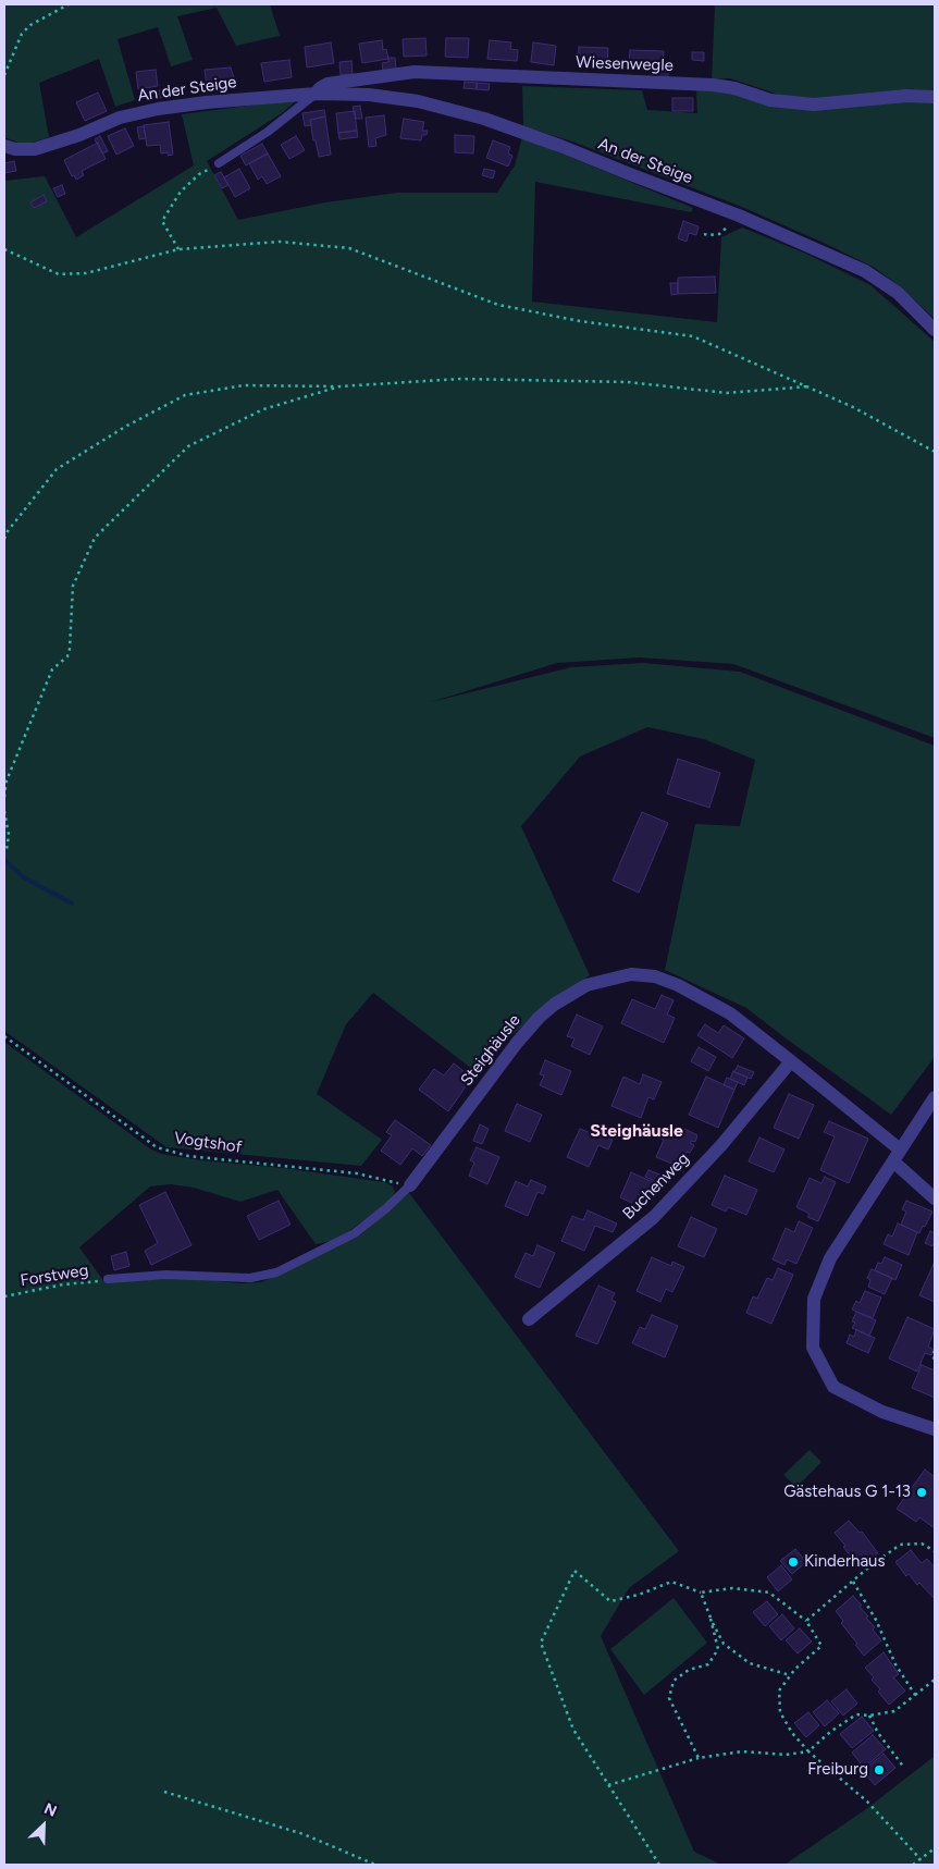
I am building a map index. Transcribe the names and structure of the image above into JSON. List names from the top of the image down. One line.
{"streets":{"street":["Wiesenwegle","An der Steige","Steighäusle","Buchenweg"],"path":["Vogtshof","Forstweg"]},"crossings":[["Wiesenwegle","An der Steige"],["Steighäusle","Vogtshof"],["Steighäusle","Buchenweg"],["Steighäusle","Forstweg"]],"districts":["Steighäusle"],"places":["Gästehaus G 1-13","Kinderhaus","Freiburg"],"north":"top right"}
